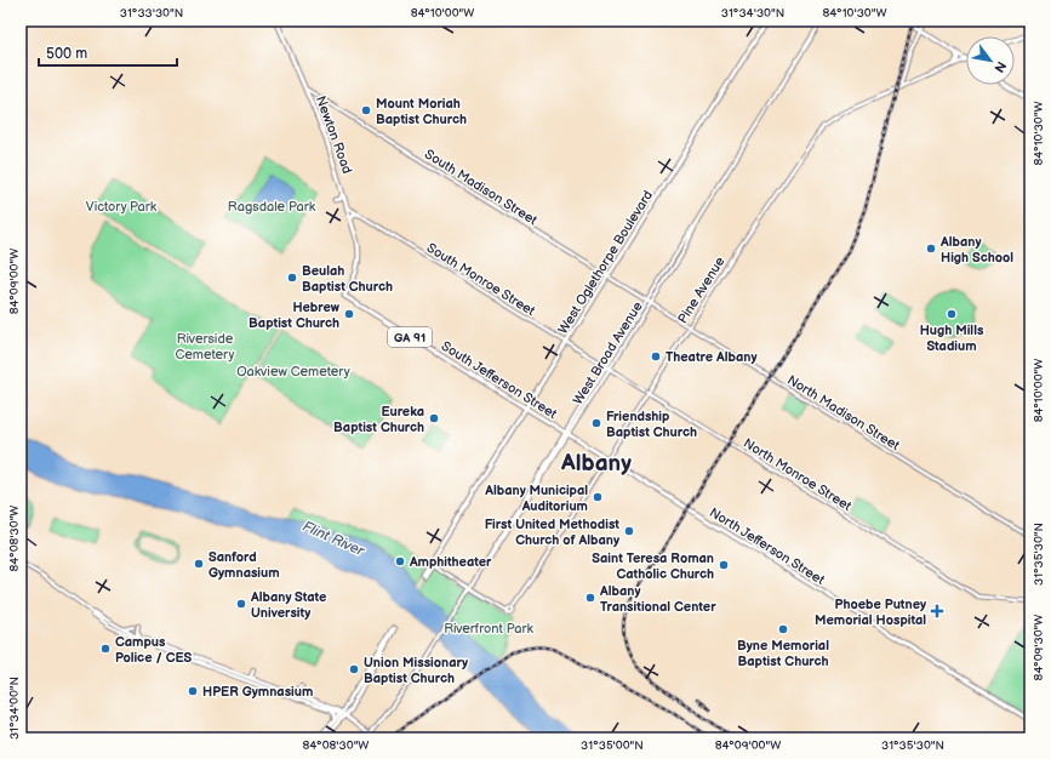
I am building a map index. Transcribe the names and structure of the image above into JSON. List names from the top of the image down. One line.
{"streets":{"main road":["Newton Road","South Madison Street","West Oglethorpe Boulevard","South Monroe Street","Pine Avenue","GA 91","West Broad Avenue","South Jefferson Street","North Madison Street","North Monroe Street","North Jefferson Street"]},"crossings":[["Newton Road","South Madison Street"],["Newton Road","South Monroe Street"],["Newton Road","South Jefferson Street"],["South Madison Street","West Oglethorpe Boulevard"],["South Madison Street","West Broad Avenue"],["South Madison Street","North Madison Street"],["West Oglethorpe Boulevard","South Monroe Street"],["West Oglethorpe Boulevard","South Jefferson Street"],["South Monroe Street","West Broad Avenue"],["South Monroe Street","North Monroe Street"],["Pine Avenue","West Broad Avenue"],["Pine Avenue","North Madison Street"],["Pine Avenue","North Monroe Street"],["Pine Avenue","North Jefferson Street"],["West Broad Avenue","South Jefferson Street"],["West Broad Avenue","North Madison Street"],["West Broad Avenue","North Monroe Street"],["West Broad Avenue","North Jefferson Street"],["South Jefferson Street","North Jefferson Street"]],"districts":["Albany"],"water":["Flint River"],"parks":["Victory Park","Ragsdale Park","Riverside Cemetery","Oakview Cemetery","Riverfront Park"],"places":{"other":["Mount Moriah Baptist Church","Albany High School","Beulah Baptist Church","Hebrew Baptist Church","Hugh Mills Stadium","Theatre Albany","Eureka Baptist Church","Friendship Baptist Church","Albany Municipal Auditorium","First United Methodist Church of Albany","Amphitheater","Sanford Gymnasium","Saint Teresa Roman Catholic Church","Albany Transitional Center","Albany State University","Byne Memorial Baptist Church","Campus Police / CES","Union Missionary Baptist Church","HPER Gymnasium"],"health":["Phoebe Putney Memorial Hospital"]},"scale_bar":"500 m","north":"bottom right","coordinates":["31°33'30\"N","84°10'00\"W","31°34'30\"N","84°10'30\"W","84°09'00\"W","84°08'30\"W","31°35'30\"N","84°09'30\"W","31°34'00\"N","31°35'00\"N"]}
